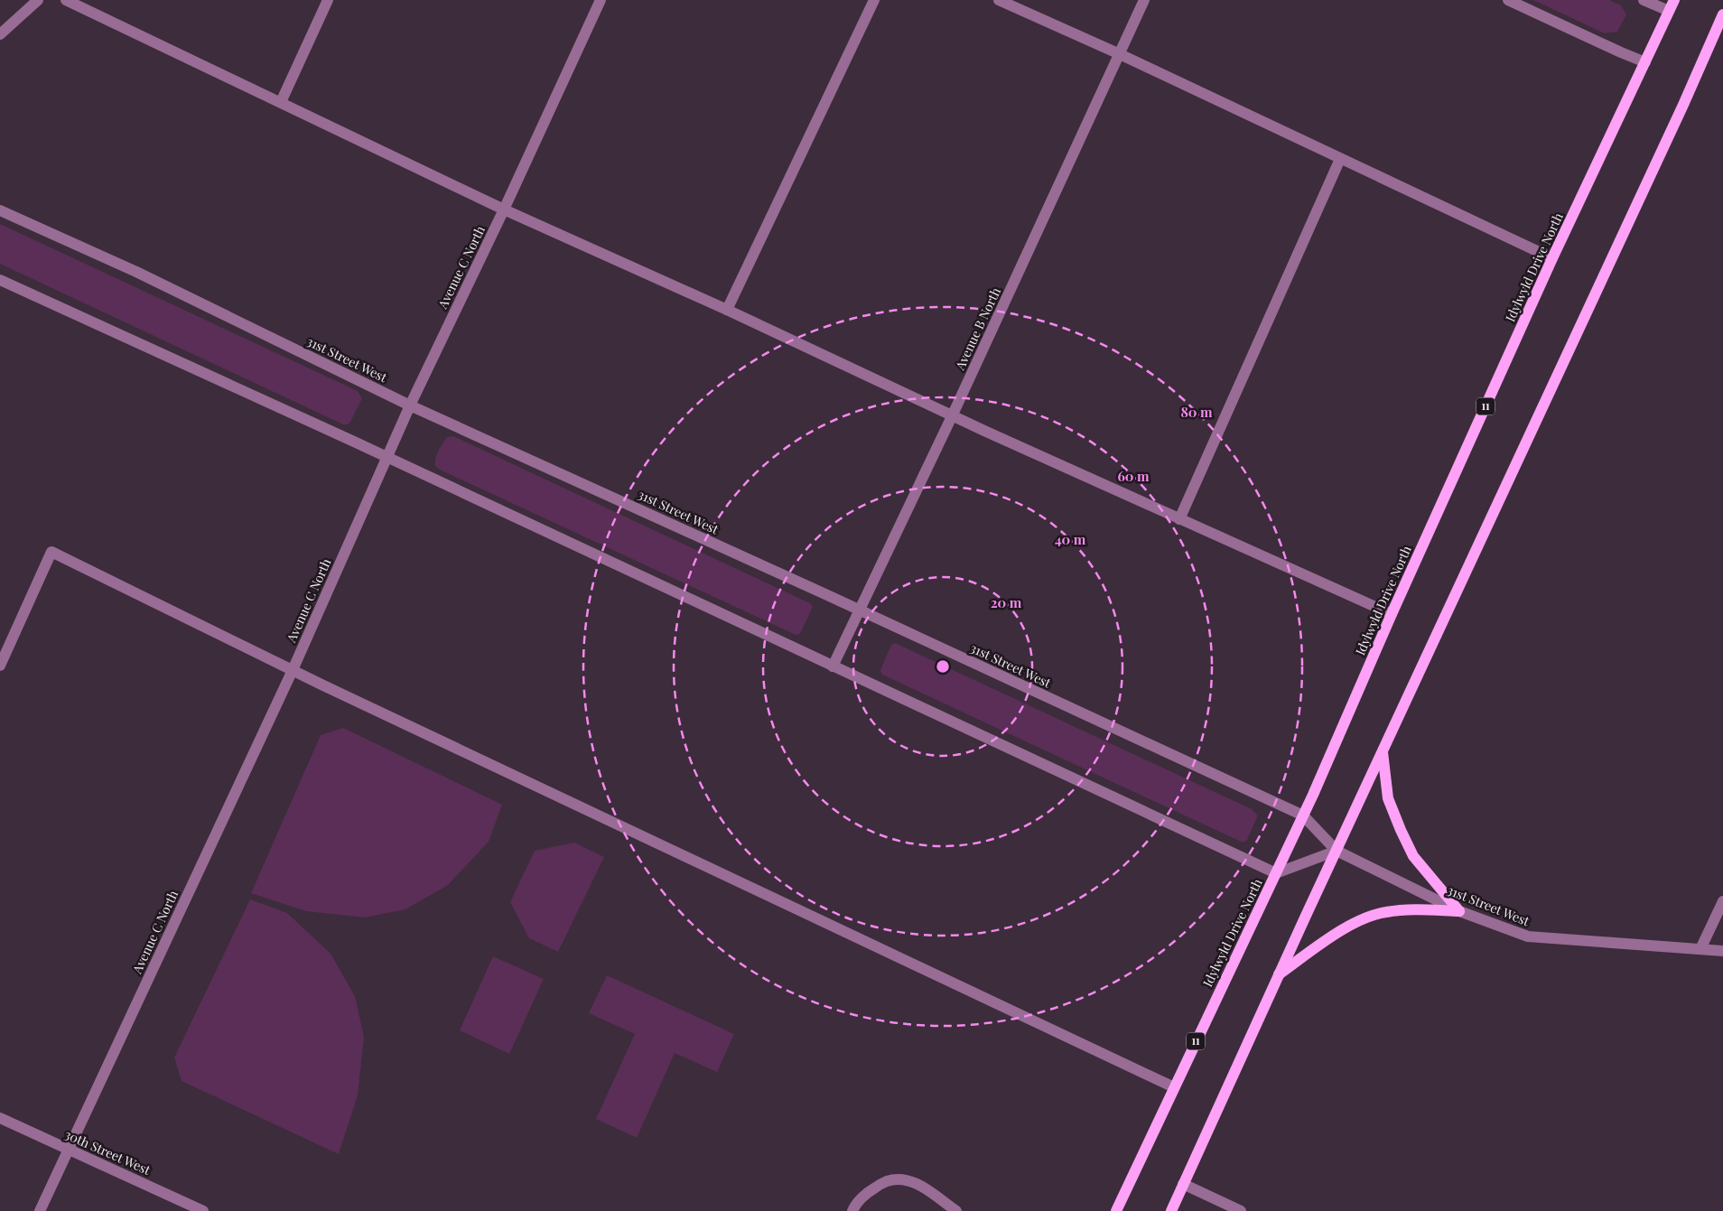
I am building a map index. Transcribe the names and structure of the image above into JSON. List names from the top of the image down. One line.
{"streets":{"main road":["Idylwyld Drive North","11"],"street":["Avenue C North","Avenue B North","31st Street West","30th Street West"]},"crossings":[["Avenue C North","31st Street West"],["Avenue C North","30th Street West"],["Idylwyld Drive North","31st Street West"],["Avenue B North","31st Street West"]],"rings":["80 m","60 m","40 m","20 m"]}
